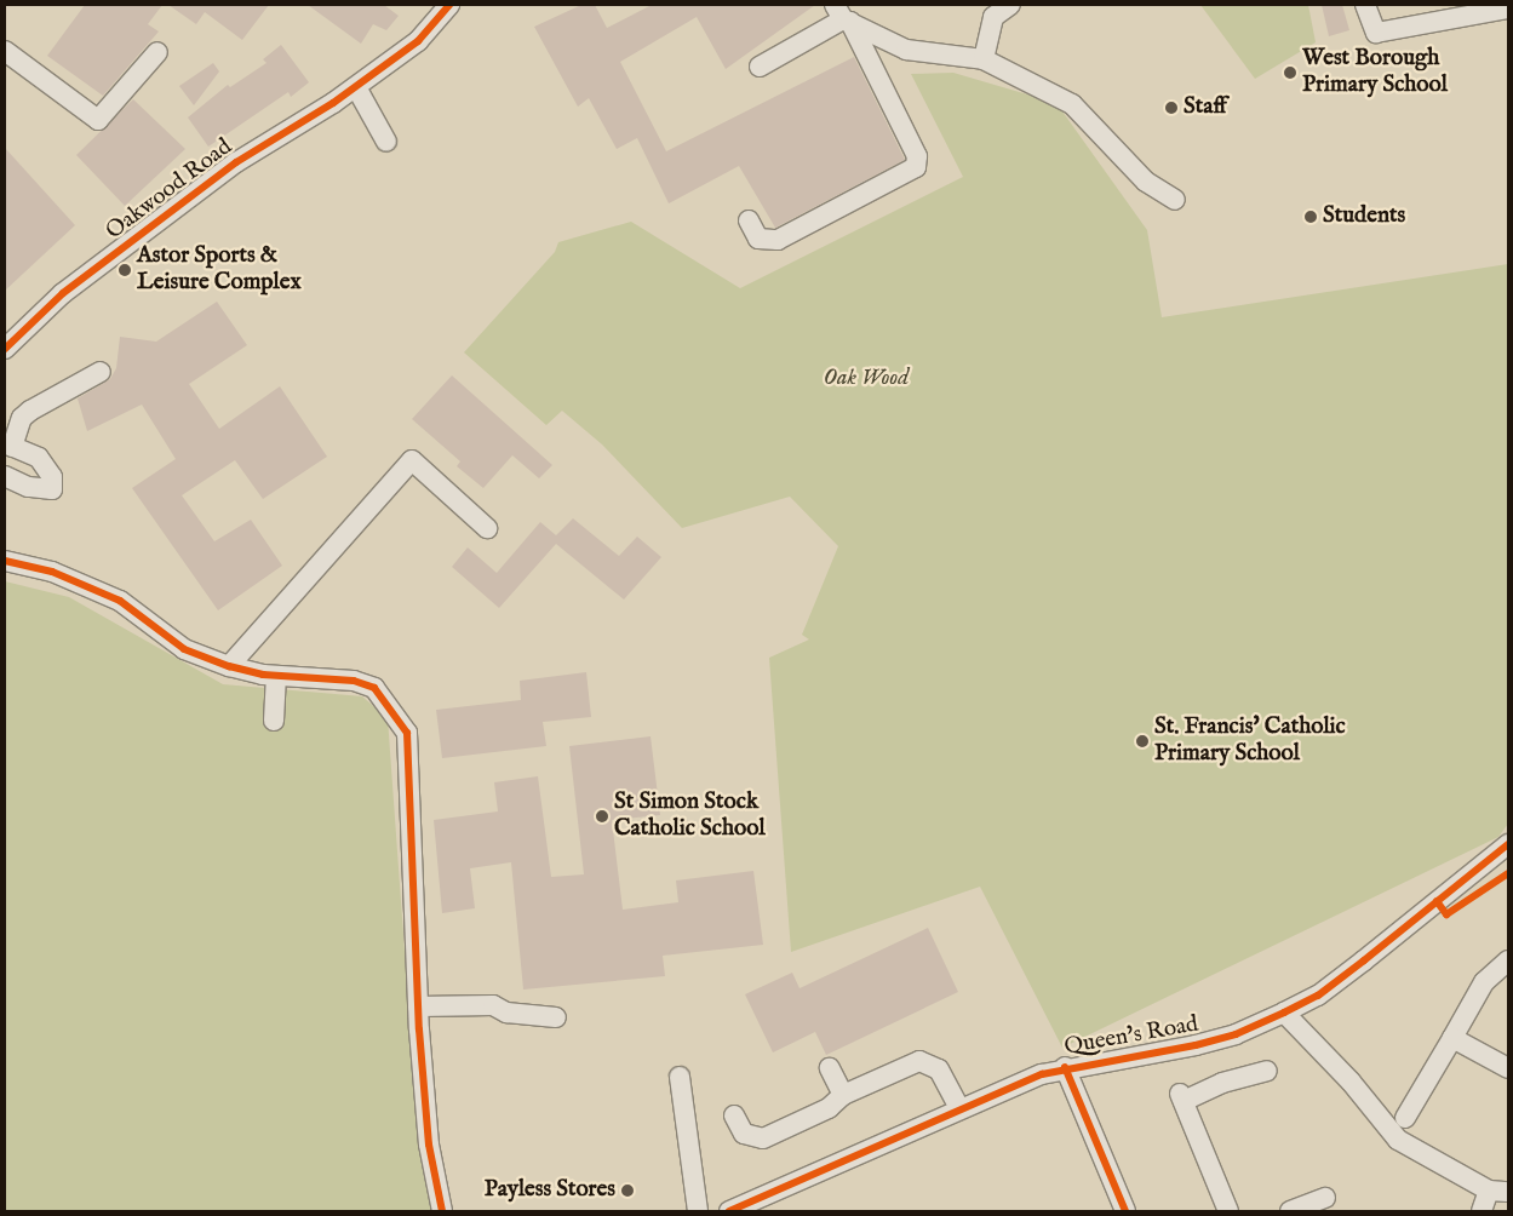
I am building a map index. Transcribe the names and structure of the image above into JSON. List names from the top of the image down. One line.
{"streets":{"street":["Oakwood Road","Queen's Road"]},"parks":["Oak Wood"],"places":["West Borough Primary School","Staff","Students","Astor Sports & Leisure Complex","St. Francis' Catholic Primary School","St Simon Stock Catholic School","Payless Stores"]}
